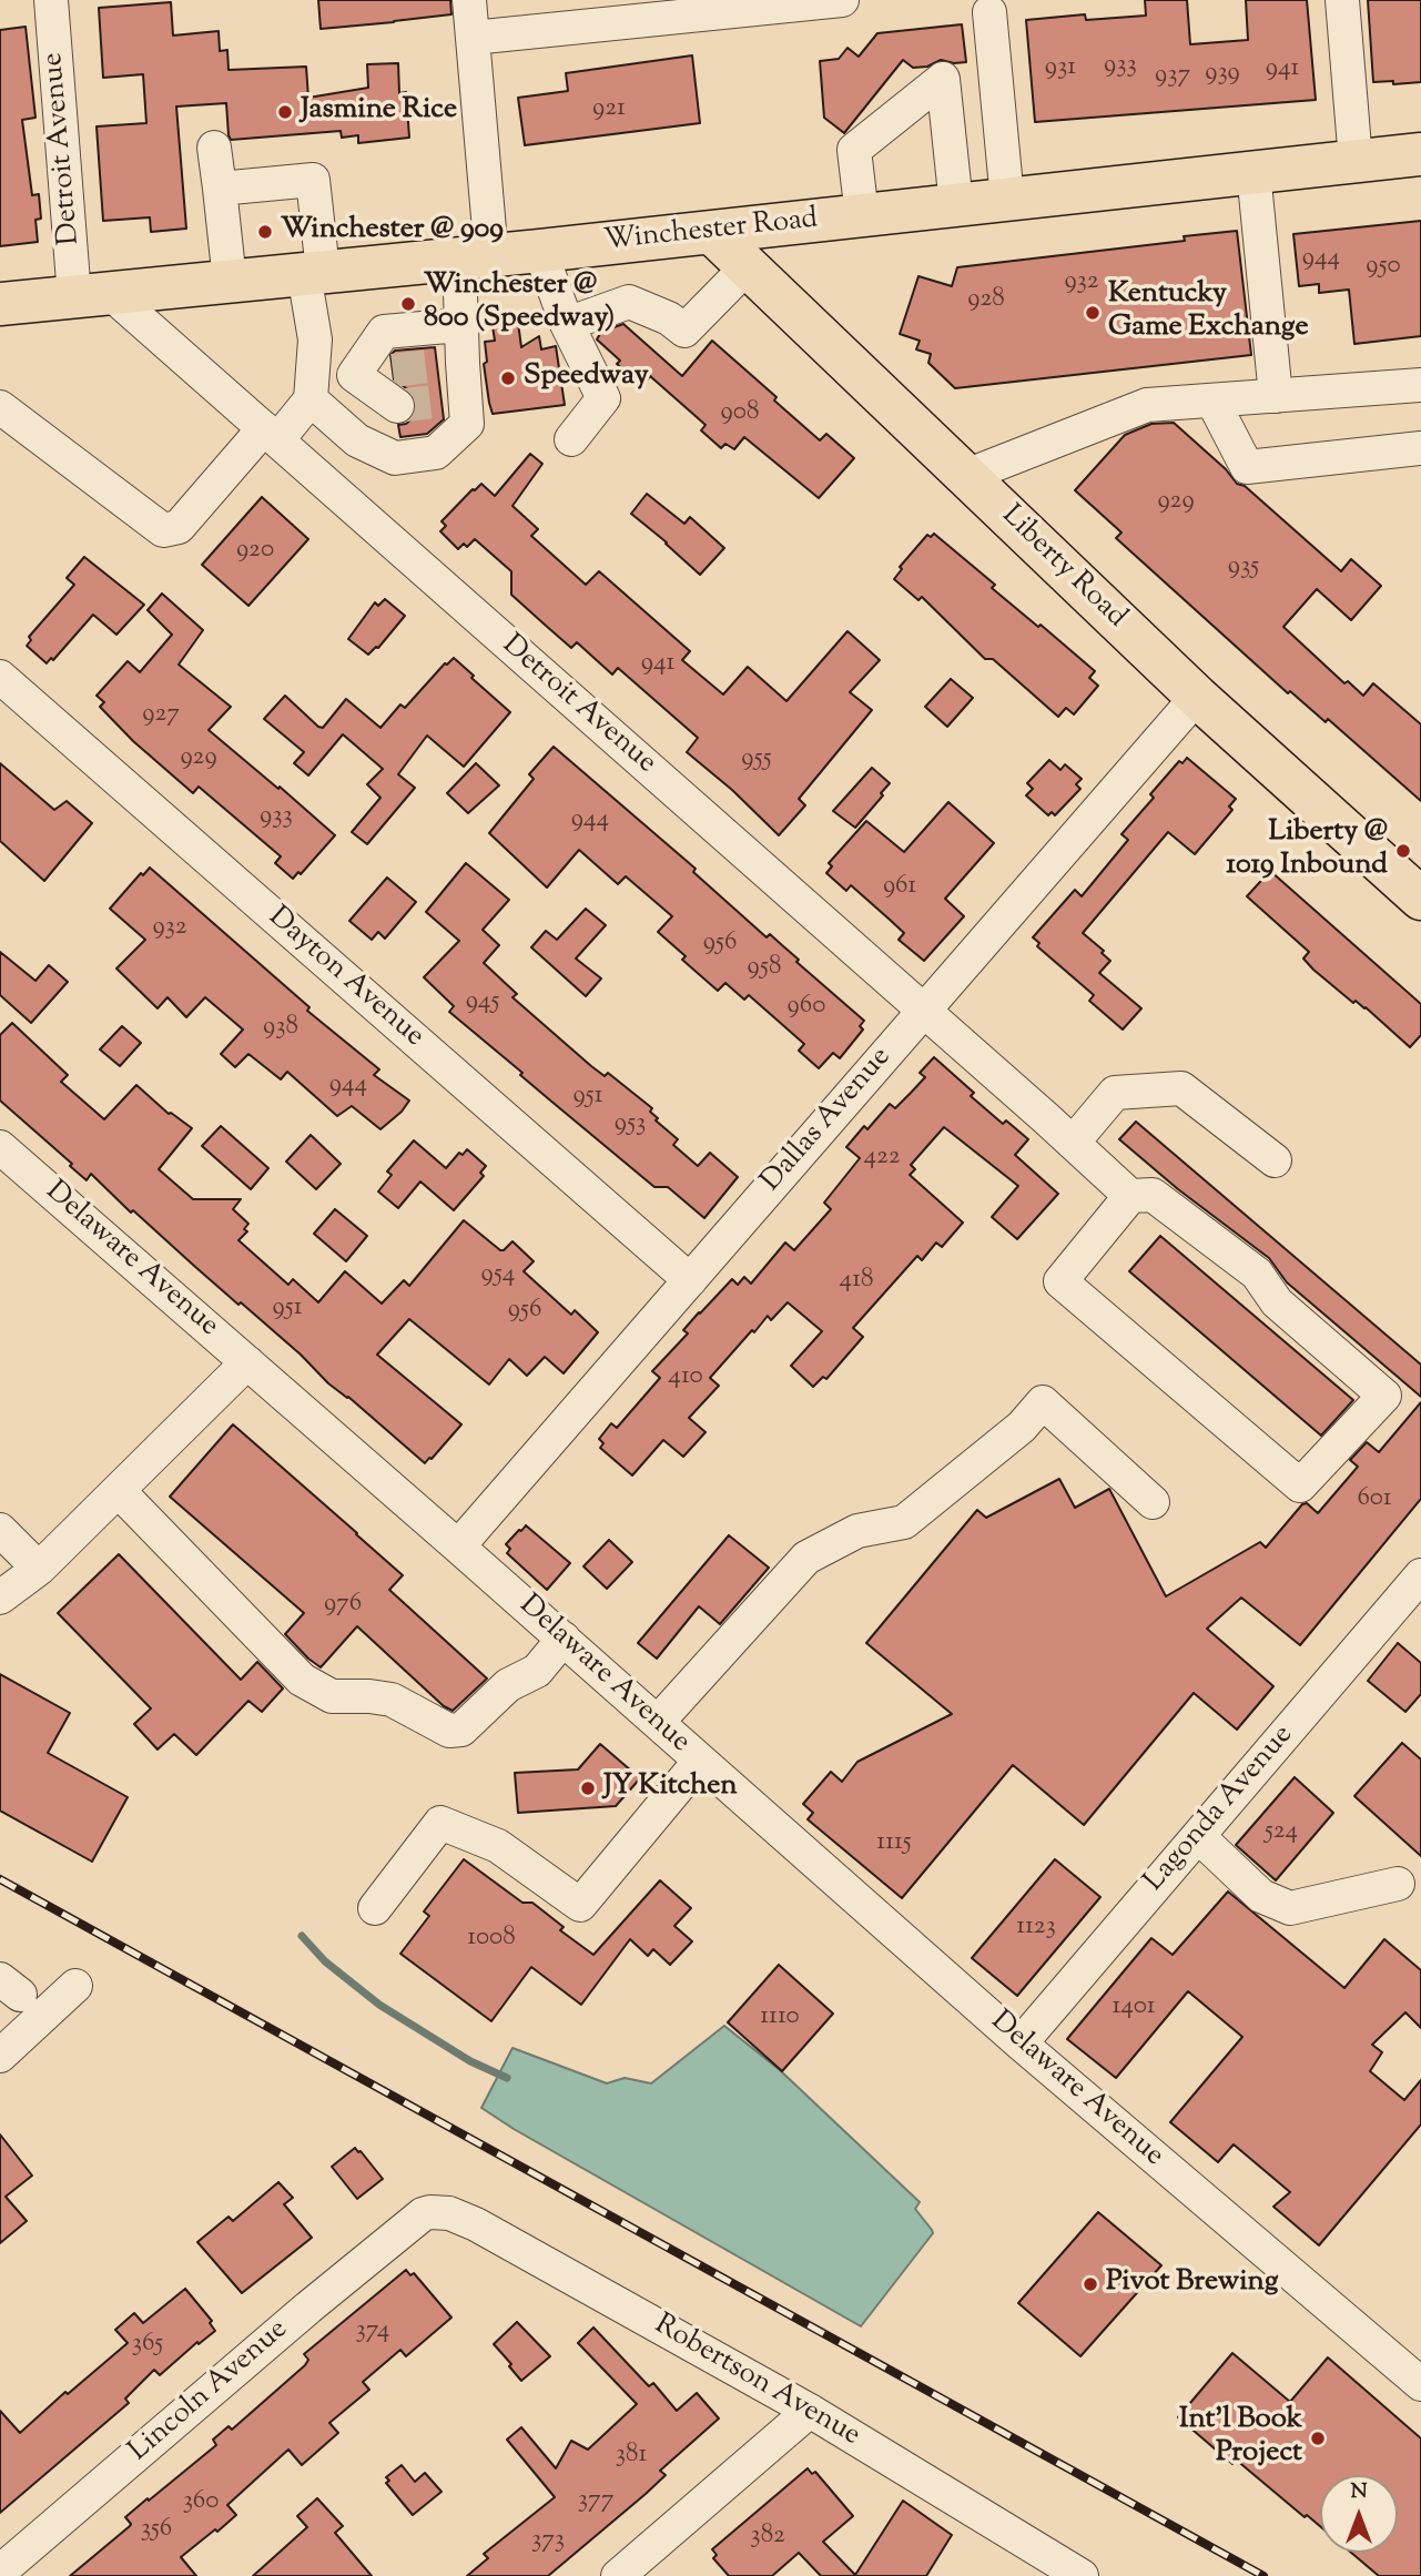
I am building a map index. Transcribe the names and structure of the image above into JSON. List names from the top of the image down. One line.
{"streets":{"main road":["Winchester Road","Liberty Road"],"street":["Detroit Avenue","Dayton Avenue","Dallas Avenue","Delaware Avenue","Lagonda Avenue","Robertson Avenue","Lincoln Avenue"]},"crossings":[["Detroit Avenue","Winchester Road"],["Detroit Avenue","Dallas Avenue"],["Winchester Road","Liberty Road"],["Liberty Road","Dallas Avenue"],["Dayton Avenue","Dallas Avenue"],["Dallas Avenue","Delaware Avenue"],["Delaware Avenue","Lagonda Avenue"],["Robertson Avenue","Lincoln Avenue"]],"places":["Jasmine Rice","Winchester @ 909","Winchester @ 800 (Speedway)","Kentucky Game Exchange","Speedway","Liberty @ 1019 Inbound","JY Kitchen","Pivot Brewing","Int'l Book Project"],"house_numbers":["933","931","941","939","937","921","944","950","932","928","908","929","920","935","941","927","929","955","933","944","961","932","956","958","945","960","938","944","951","953","422","954","418","951","956","410","601","976","524","1115","1123","1008","1401","1110","374","365","381","377","360","356","382","373"],"north":"top"}
